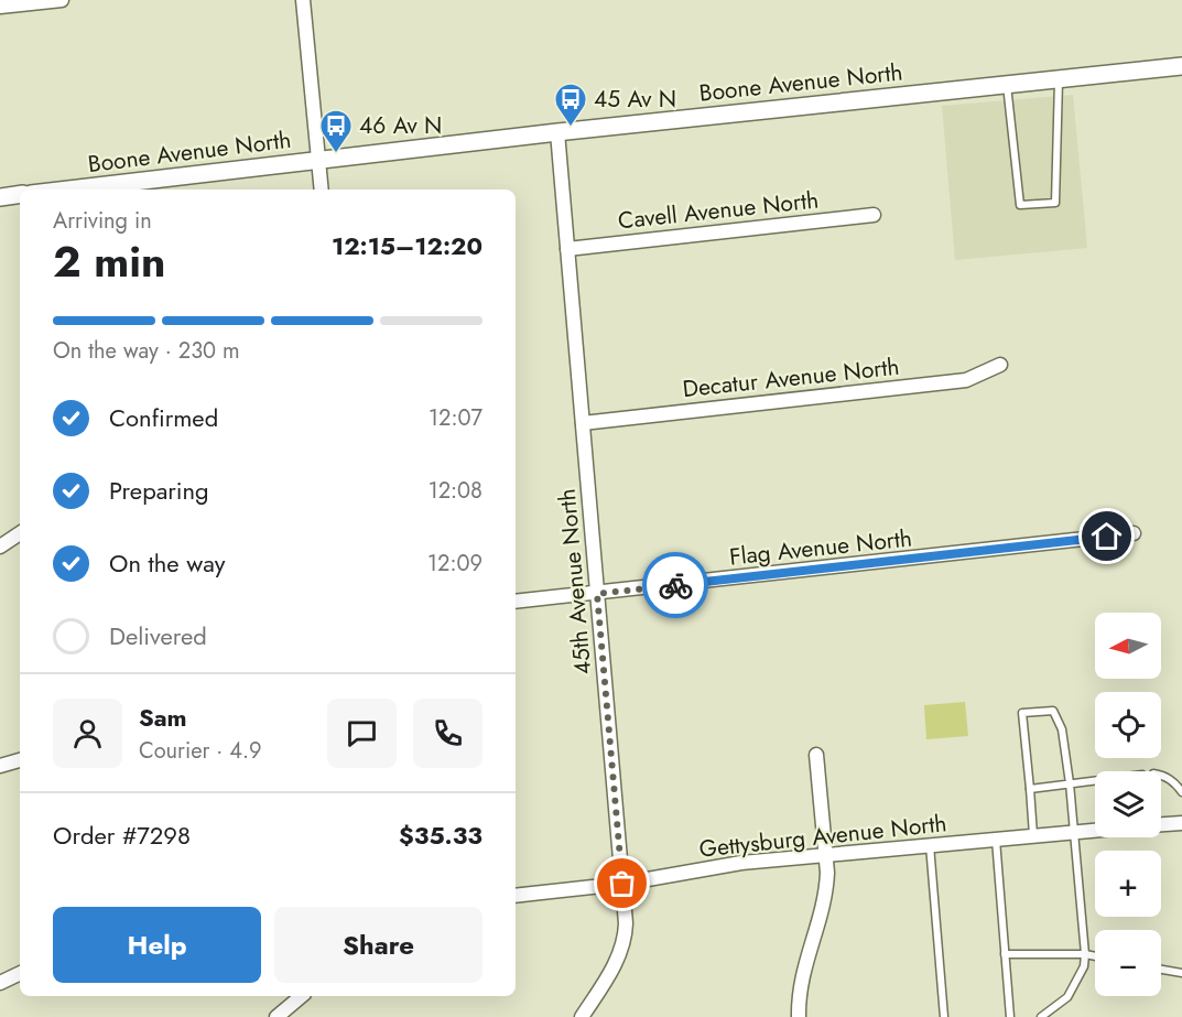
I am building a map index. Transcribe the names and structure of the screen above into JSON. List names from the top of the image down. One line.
{"streets":{"street":["Boone Avenue North","Cavell Avenue North","Decatur Avenue North","Flag Avenue North","45th Avenue North","Gettysburg Avenue North"]},"crossings":[["Boone Avenue North","45th Avenue North"],["Cavell Avenue North","45th Avenue North"],["Decatur Avenue North","45th Avenue North"],["Flag Avenue North","45th Avenue North"],["45th Avenue North","Gettysburg Avenue North"]],"places":{"bus stop":["45 Av N","46 Av N"]},"north":"left","page":{"heading":["2 min","Arriving in","12:15–12:20"],"panel":["Sam","Courier · 4.9","Order #7298","$35.33"],"bar":"On the way · 230 m","list":[["Confirmed","12:07"],["Preparing","12:08"],["On the way","12:09"],"Delivered"],"map_buttons":["+","−"],"buttons":["Help","Share"]}}
